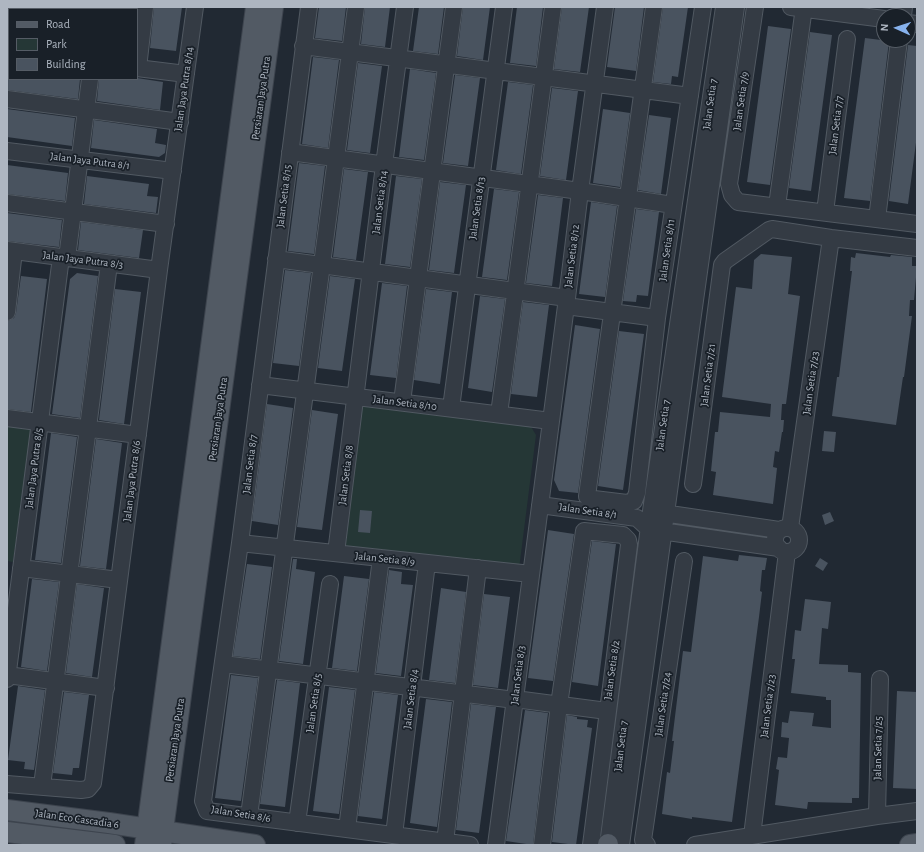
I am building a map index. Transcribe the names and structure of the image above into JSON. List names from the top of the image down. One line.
{"streets":{"main road":["Persiaran Jaya Putra","Jalan Eco Cascadia 6"],"street":["Jalan Jaya Putra 8/14","Jalan Setia 7/9","Jalan Setia 7","Jalan Setia 7/7","Jalan Jaya Putra 8/1","Jalan Setia 8/15","Jalan Setia 8/14","Jalan Setia 8/13","Jalan Setia 8/11","Jalan Setia 8/12","Jalan Jaya Putra 8/3","Jalan Setia 7/21","Jalan Setia 7/23","Jalan Setia 8/10","Jalan Setia 8/7","Jalan Jaya Putra 8/5","Jalan Setia 8/8","Jalan Jaya Putra 8/6","Jalan Setia 8/1","Jalan Setia 8/9","Jalan Setia 8/2","Jalan Setia 8/3","Jalan Setia 8/4","Jalan Setia 8/5","Jalan Setia 7/24","Jalan Setia 7/25","Jalan Setia 8/6"]},"crossings":[["Jalan Jaya Putra 8/14","Jalan Jaya Putra 8/1"],["Jalan Jaya Putra 8/14","Jalan Jaya Putra 8/6"],["Persiaran Jaya Putra","Jalan Eco Cascadia 6"],["Jalan Setia 7","Jalan Setia 8/1"],["Jalan Setia 7","Jalan Setia 8/2"],["Jalan Jaya Putra 8/1","Jalan Jaya Putra 8/5"],["Jalan Jaya Putra 8/1","Jalan Jaya Putra 8/6"],["Jalan Setia 8/15","Jalan Setia 8/10"],["Jalan Setia 8/15","Jalan Setia 8/7"],["Jalan Setia 8/14","Jalan Setia 8/10"],["Jalan Setia 8/14","Jalan Setia 8/8"],["Jalan Setia 8/13","Jalan Setia 8/10"],["Jalan Setia 8/12","Jalan Setia 8/10"],["Jalan Setia 8/12","Jalan Setia 8/1"],["Jalan Setia 8/12","Jalan Setia 8/3"],["Jalan Jaya Putra 8/3","Jalan Jaya Putra 8/5"],["Jalan Jaya Putra 8/3","Jalan Jaya Putra 8/6"],["Jalan Setia 7/21","Jalan Setia 7/23"],["Jalan Setia 7/23","Jalan Setia 8/1"],["Jalan Setia 8/10","Jalan Setia 8/7"],["Jalan Setia 8/10","Jalan Setia 8/8"],["Jalan Setia 8/7","Jalan Setia 8/9"],["Jalan Setia 8/7","Jalan Setia 8/6"],["Jalan Setia 8/8","Jalan Setia 8/9"],["Jalan Setia 8/1","Jalan Setia 8/3"],["Jalan Setia 8/9","Jalan Setia 8/3"],["Jalan Setia 8/9","Jalan Setia 8/4"],["Jalan Setia 8/9","Jalan Setia 8/6"],["Jalan Setia 8/4","Jalan Setia 8/6"],["Jalan Setia 8/5","Jalan Setia 8/6"]],"legend":["Road","Park","Building"],"north":"left"}
